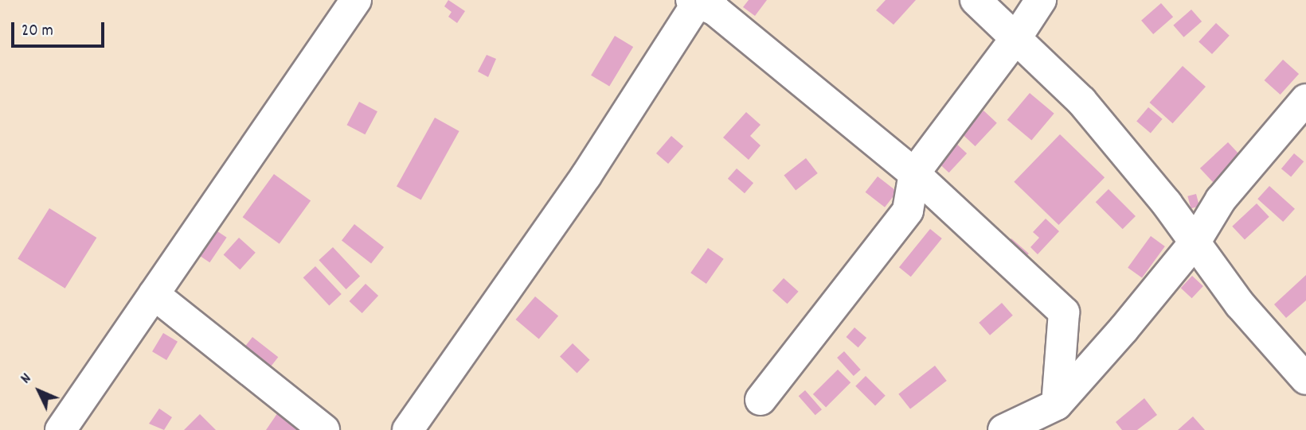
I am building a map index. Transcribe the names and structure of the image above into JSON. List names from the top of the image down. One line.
{"scale_bar":"20 m","north":"top left"}
